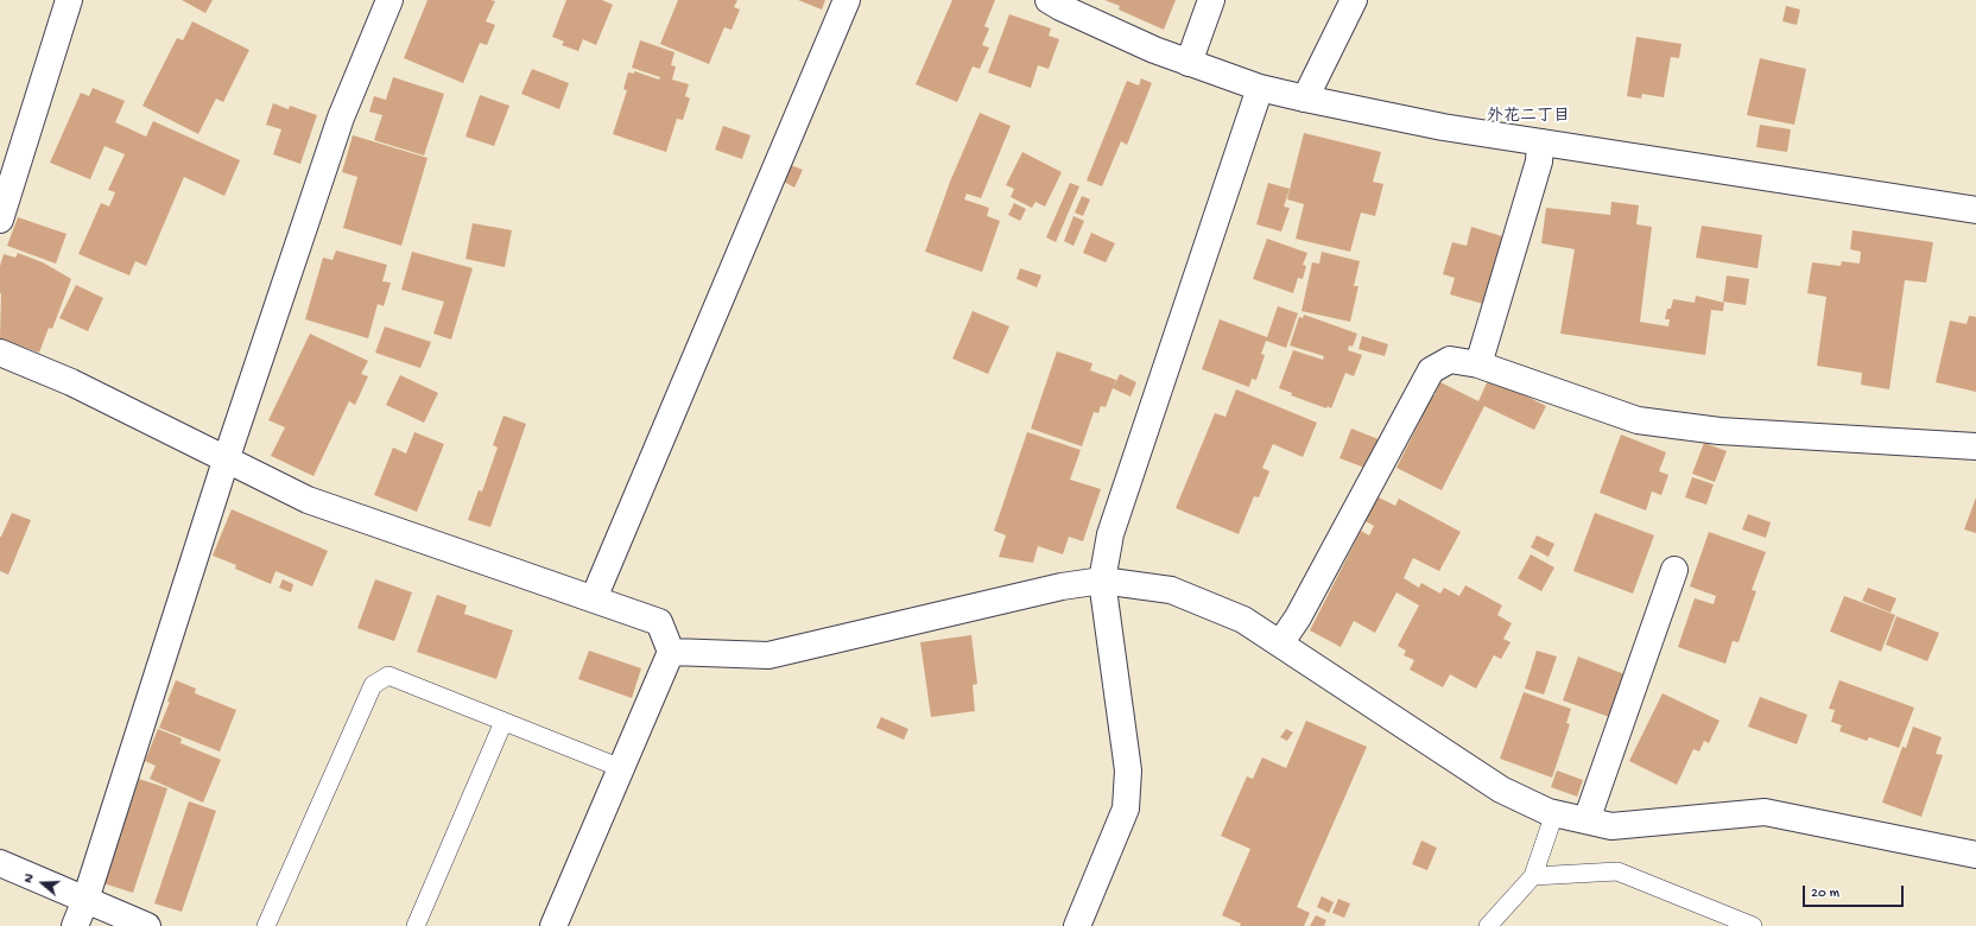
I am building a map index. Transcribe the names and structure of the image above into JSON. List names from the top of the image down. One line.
{"districts":["外花二丁目"],"scale_bar":"20 m","north":"left"}
